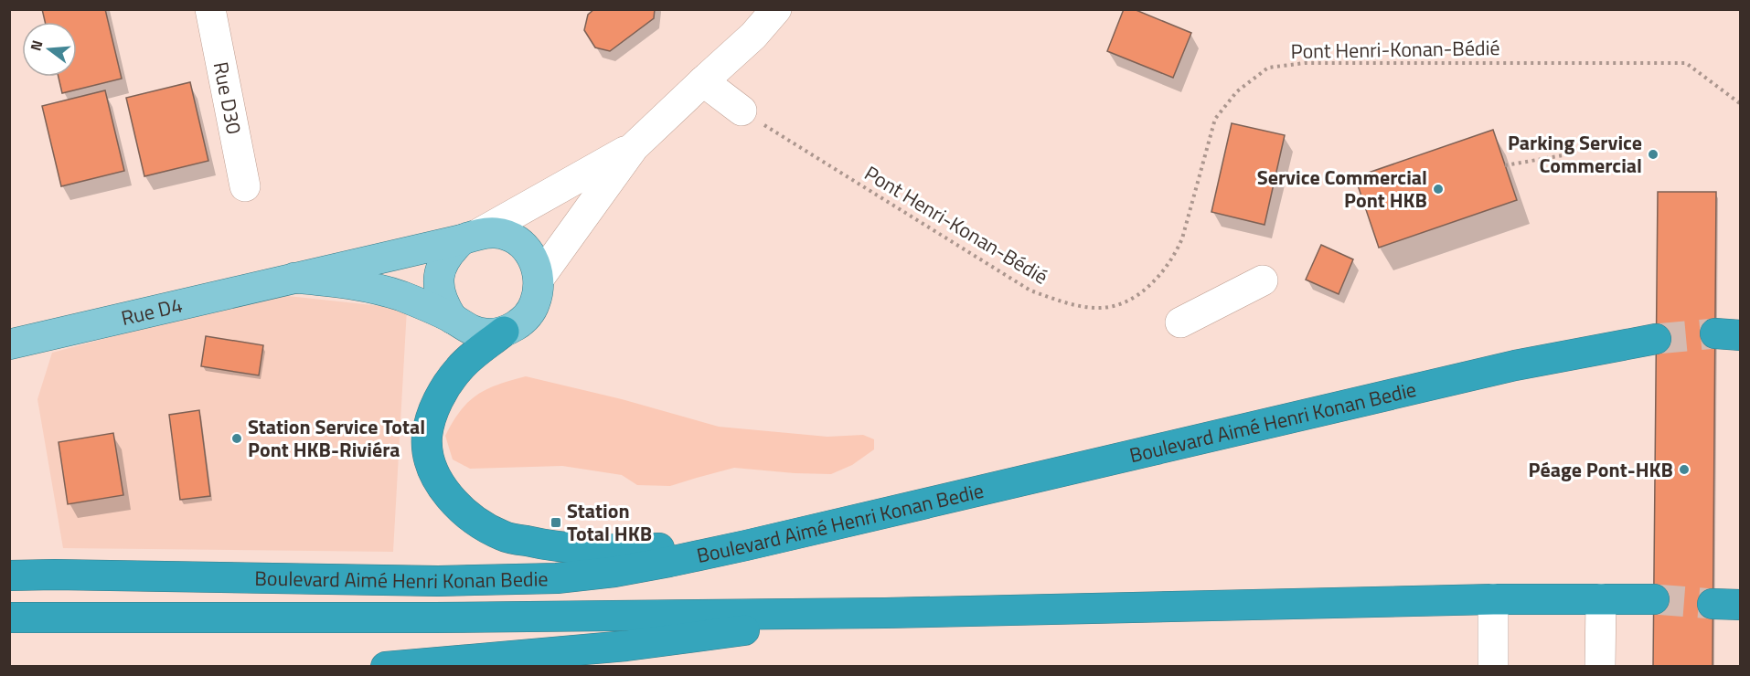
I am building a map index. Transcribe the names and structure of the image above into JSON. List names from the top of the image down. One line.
{"streets":{"highway":["Boulevard Aimé Henri Konan Bedie"],"main road":["Rue D4"],"street":["Rue D30"],"path":["Pont Henri-Konan-Bédié"]},"places":{"other":["Parking Service Commercial","Service Commercial Pont HKB","Station Service Total Pont HKB-Riviéra","Péage Pont-HKB"],"transit":["Station Total HKB"]},"north":"left"}
